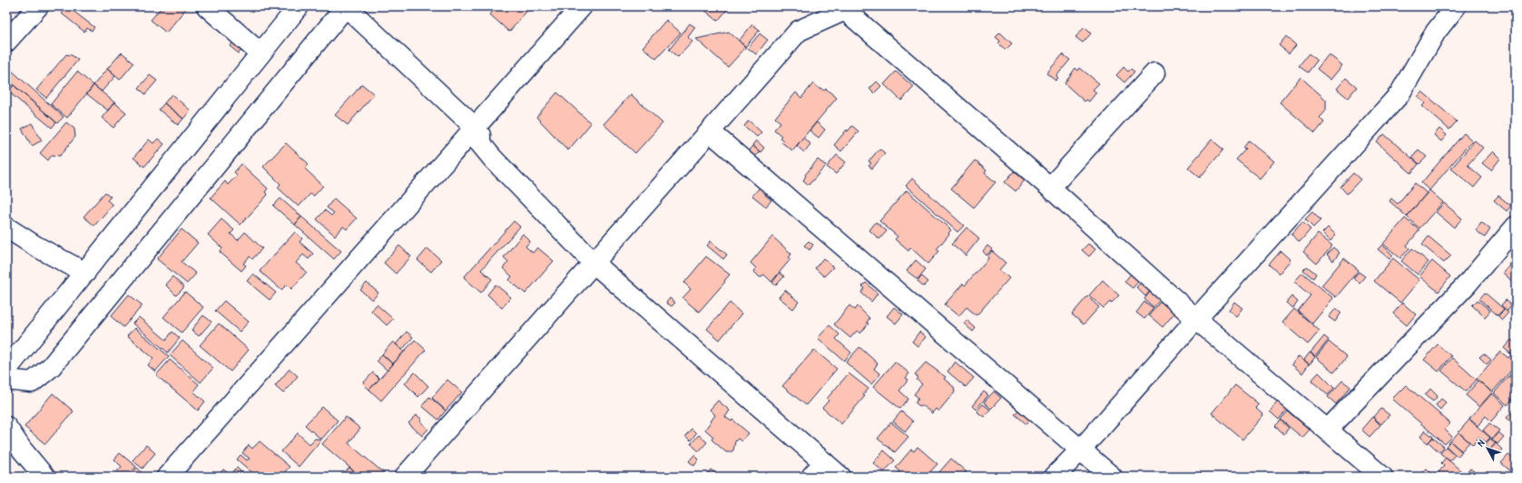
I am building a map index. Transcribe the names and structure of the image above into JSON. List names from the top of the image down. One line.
{"north":"top left"}
